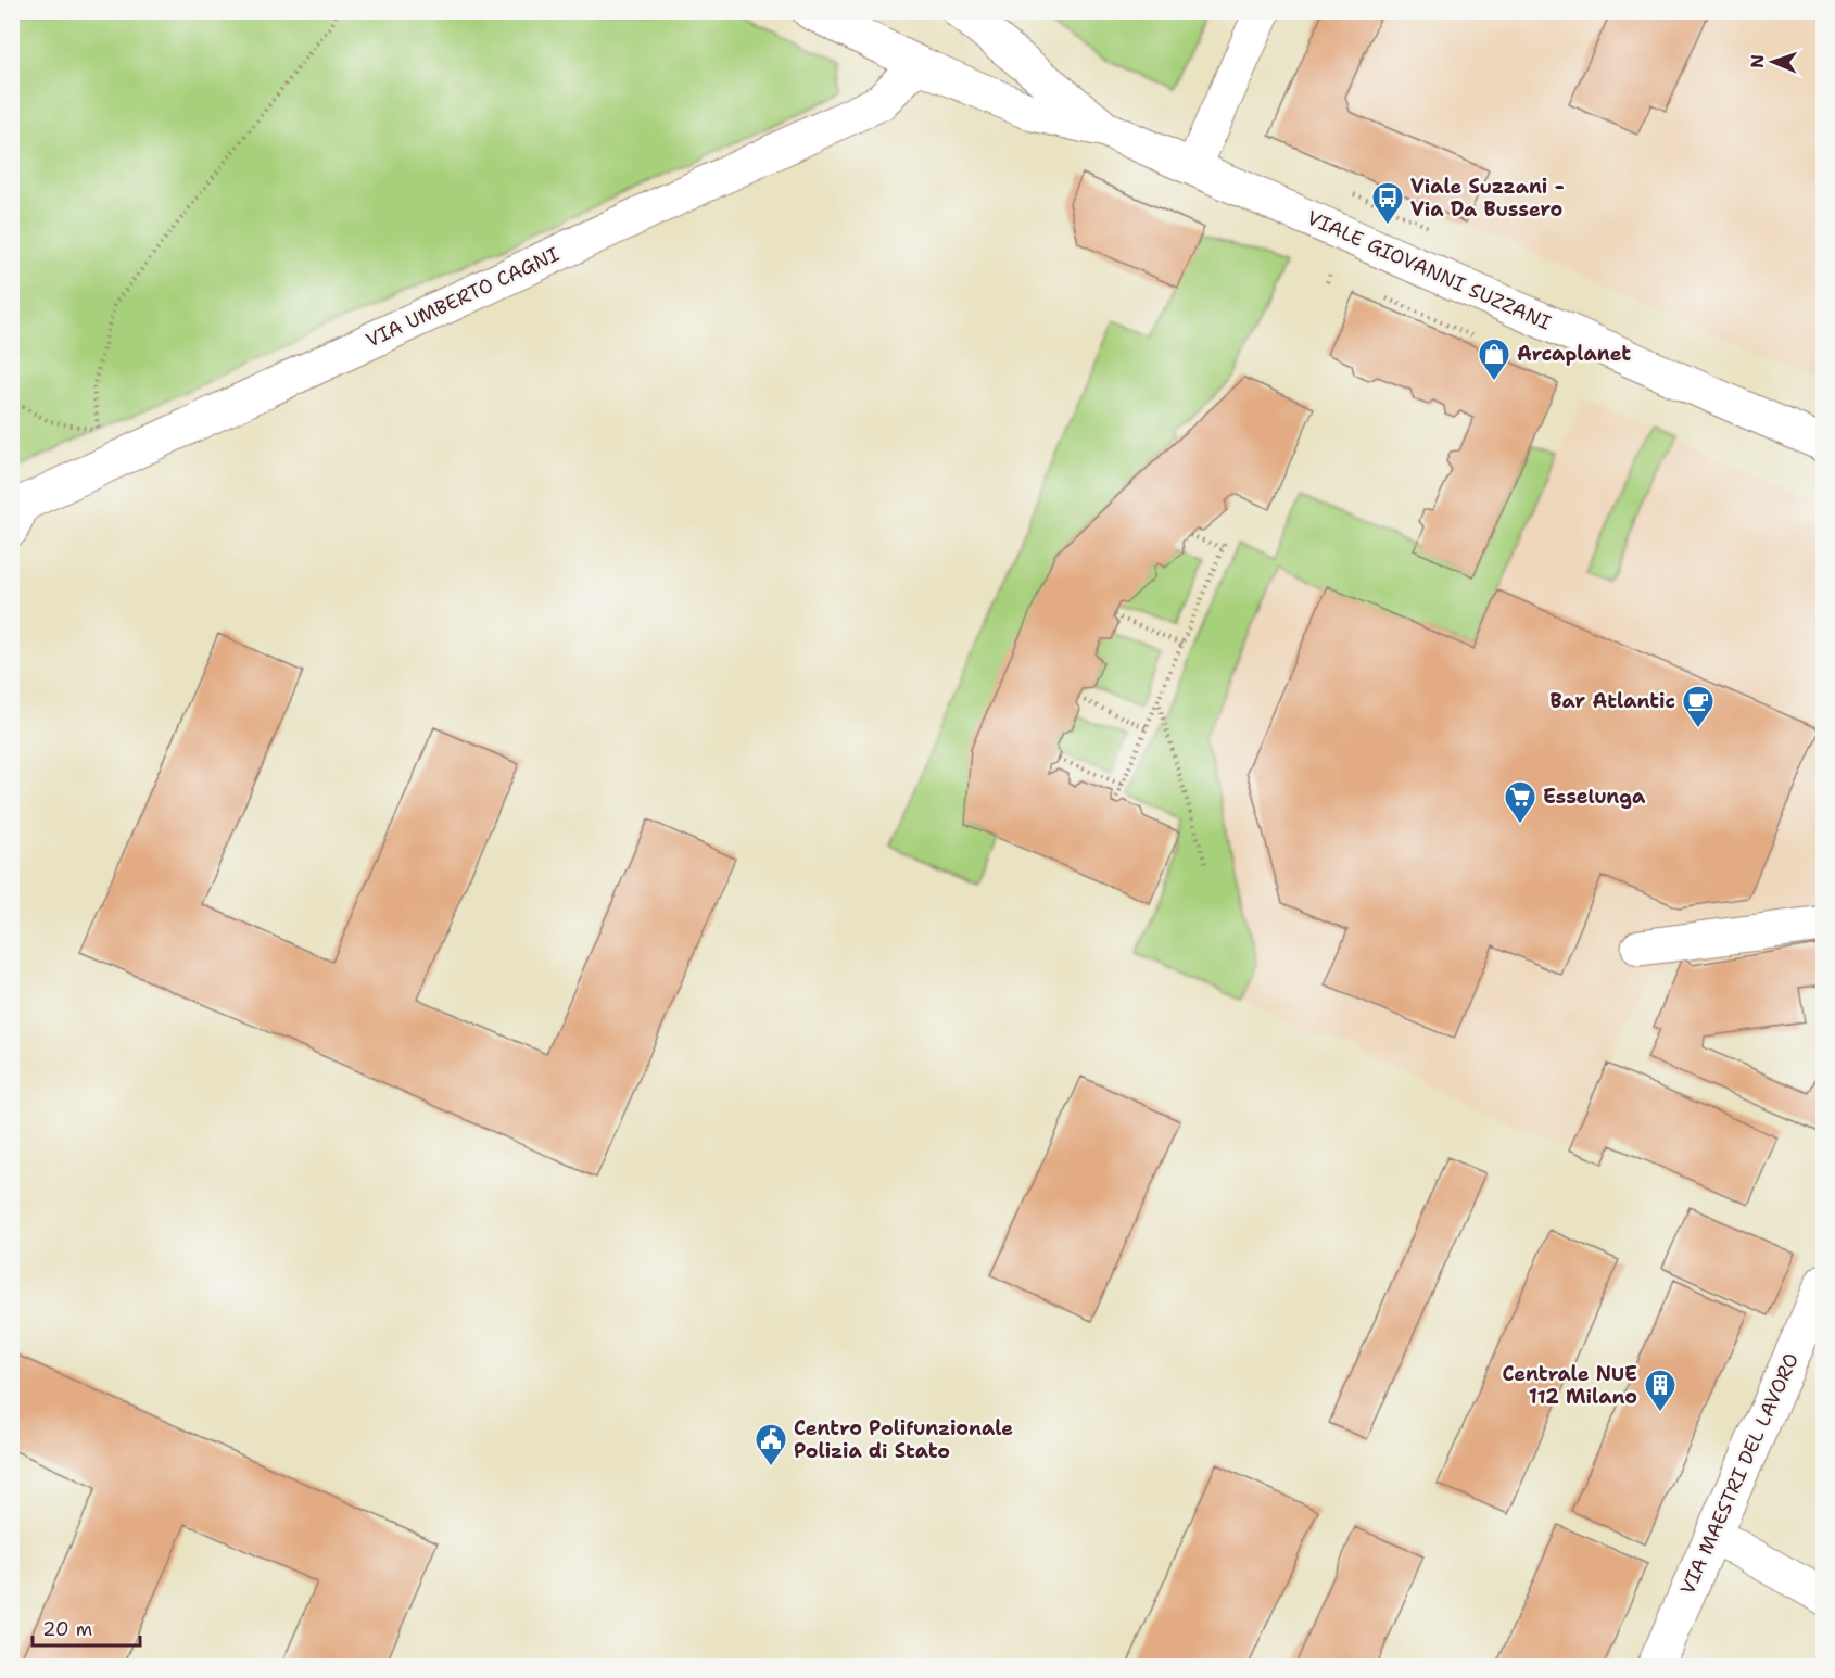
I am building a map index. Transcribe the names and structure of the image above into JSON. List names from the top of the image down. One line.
{"streets":{"street":["VIALE GIOVANNI SUZZANI","VIA UMBERTO CAGNI","VIA MAESTRI DEL LAVORO"]},"crossings":[["VIALE GIOVANNI SUZZANI","VIA UMBERTO CAGNI"]],"places":{"bus stop":["Viale Suzzani - Via Da Bussero"],"shop":["Arcaplanet"],"cafe":["Bar Atlantic"],"supermarket":["Esselunga"],"building":["Centrale NUE 112 Milano"],"public building":["Centro Polifunzionale Polizia di Stato"]},"scale_bar":"20 m","north":"left"}
